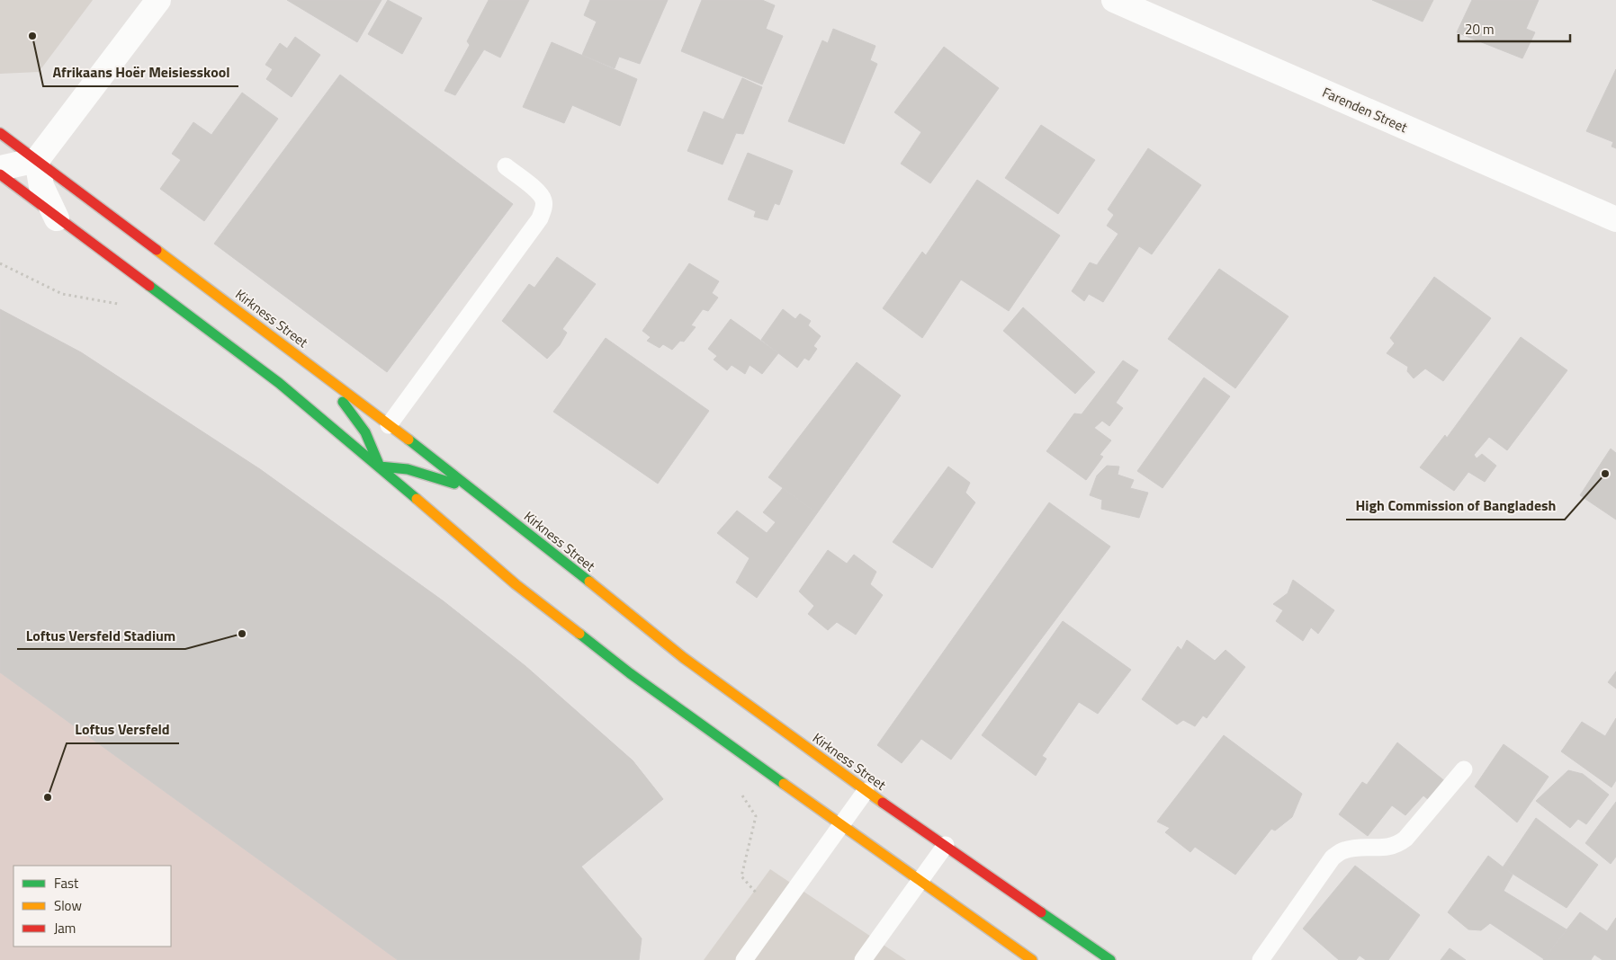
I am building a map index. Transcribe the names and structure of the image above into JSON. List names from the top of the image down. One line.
{"streets":{"street":["Farenden Street","Kirkness Street"]},"places":["Afrikaans Hoër Meisiesskool","High Commission of Bangladesh","Loftus Versfeld Stadium","Loftus Versfeld"],"legend":["Fast","Slow","Jam"],"scale_bar":"20 m"}
